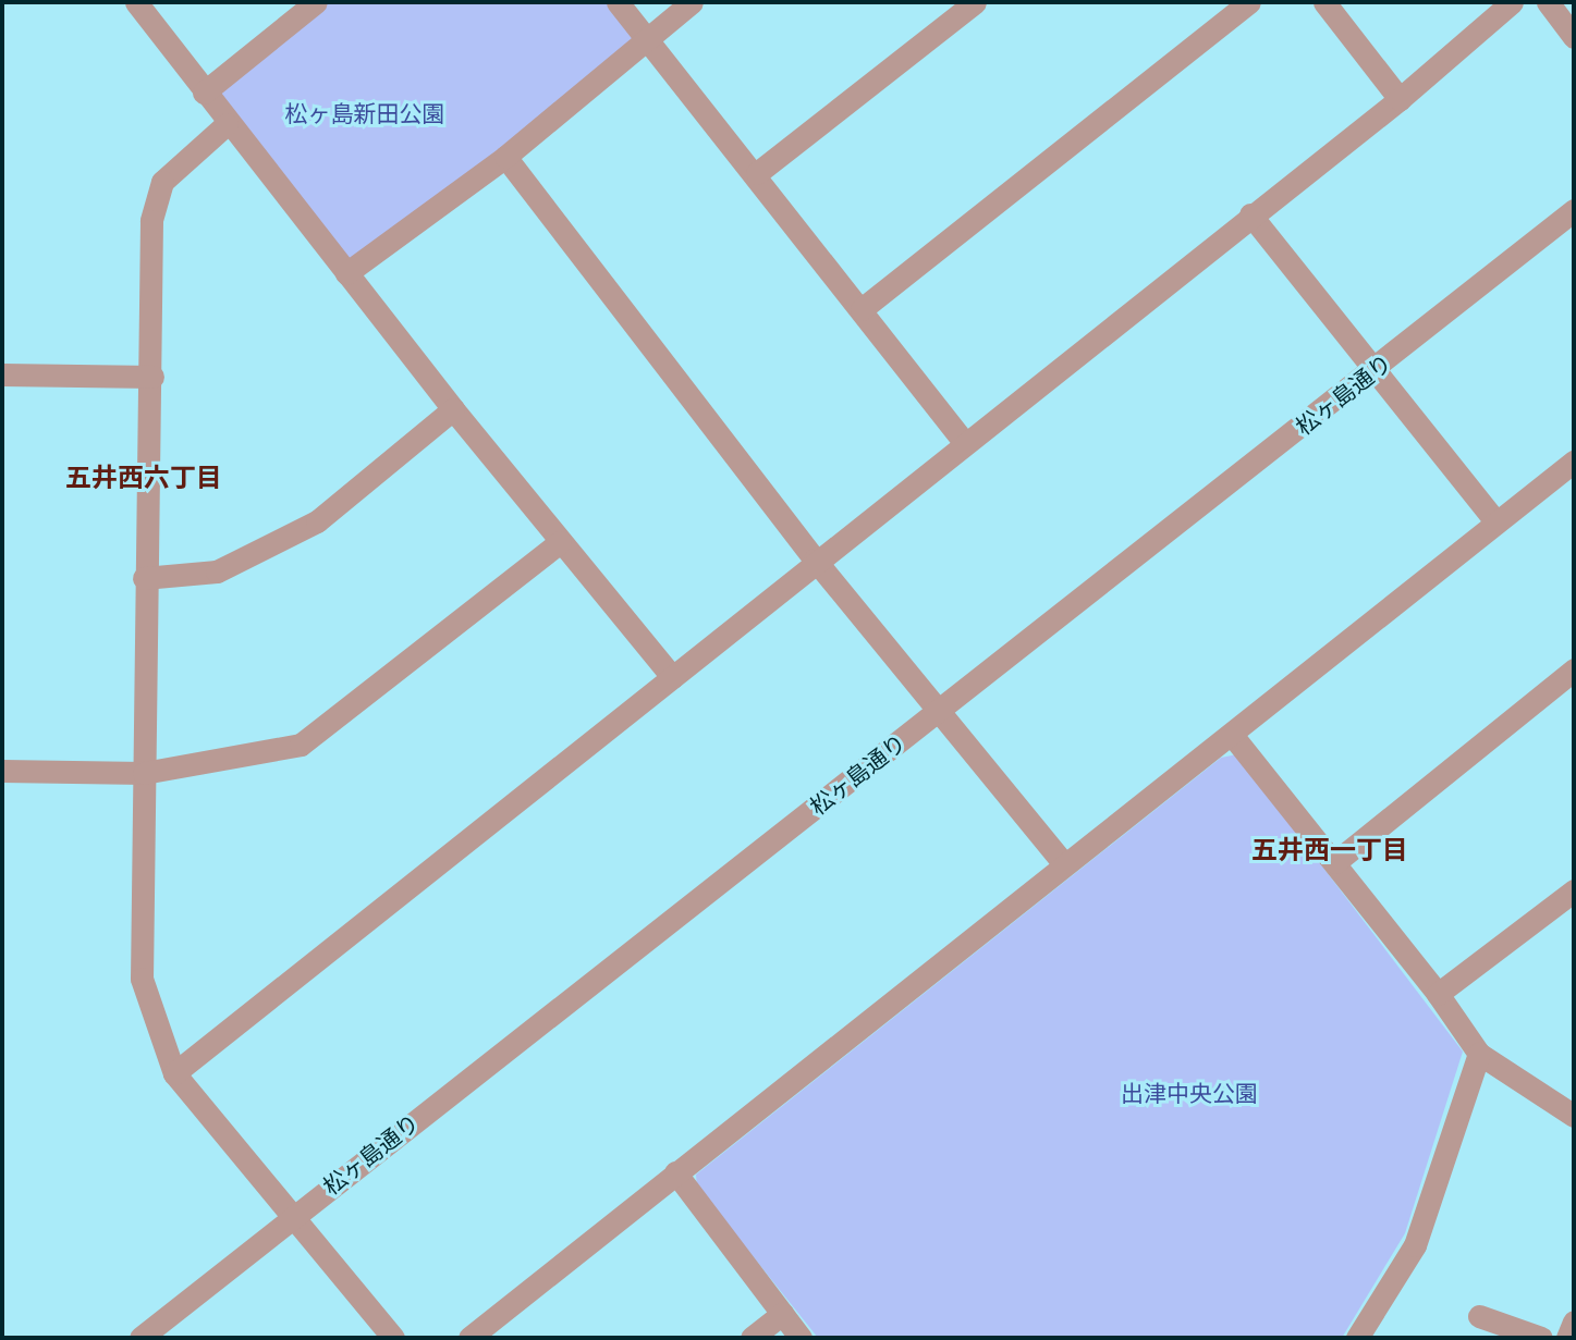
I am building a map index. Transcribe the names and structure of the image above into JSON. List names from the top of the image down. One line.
{"streets":{"street":["松ヶ島通り"]},"districts":["五井西六丁目","五井西一丁目"],"parks":["松ヶ島新田公園","出津中央公園"]}
